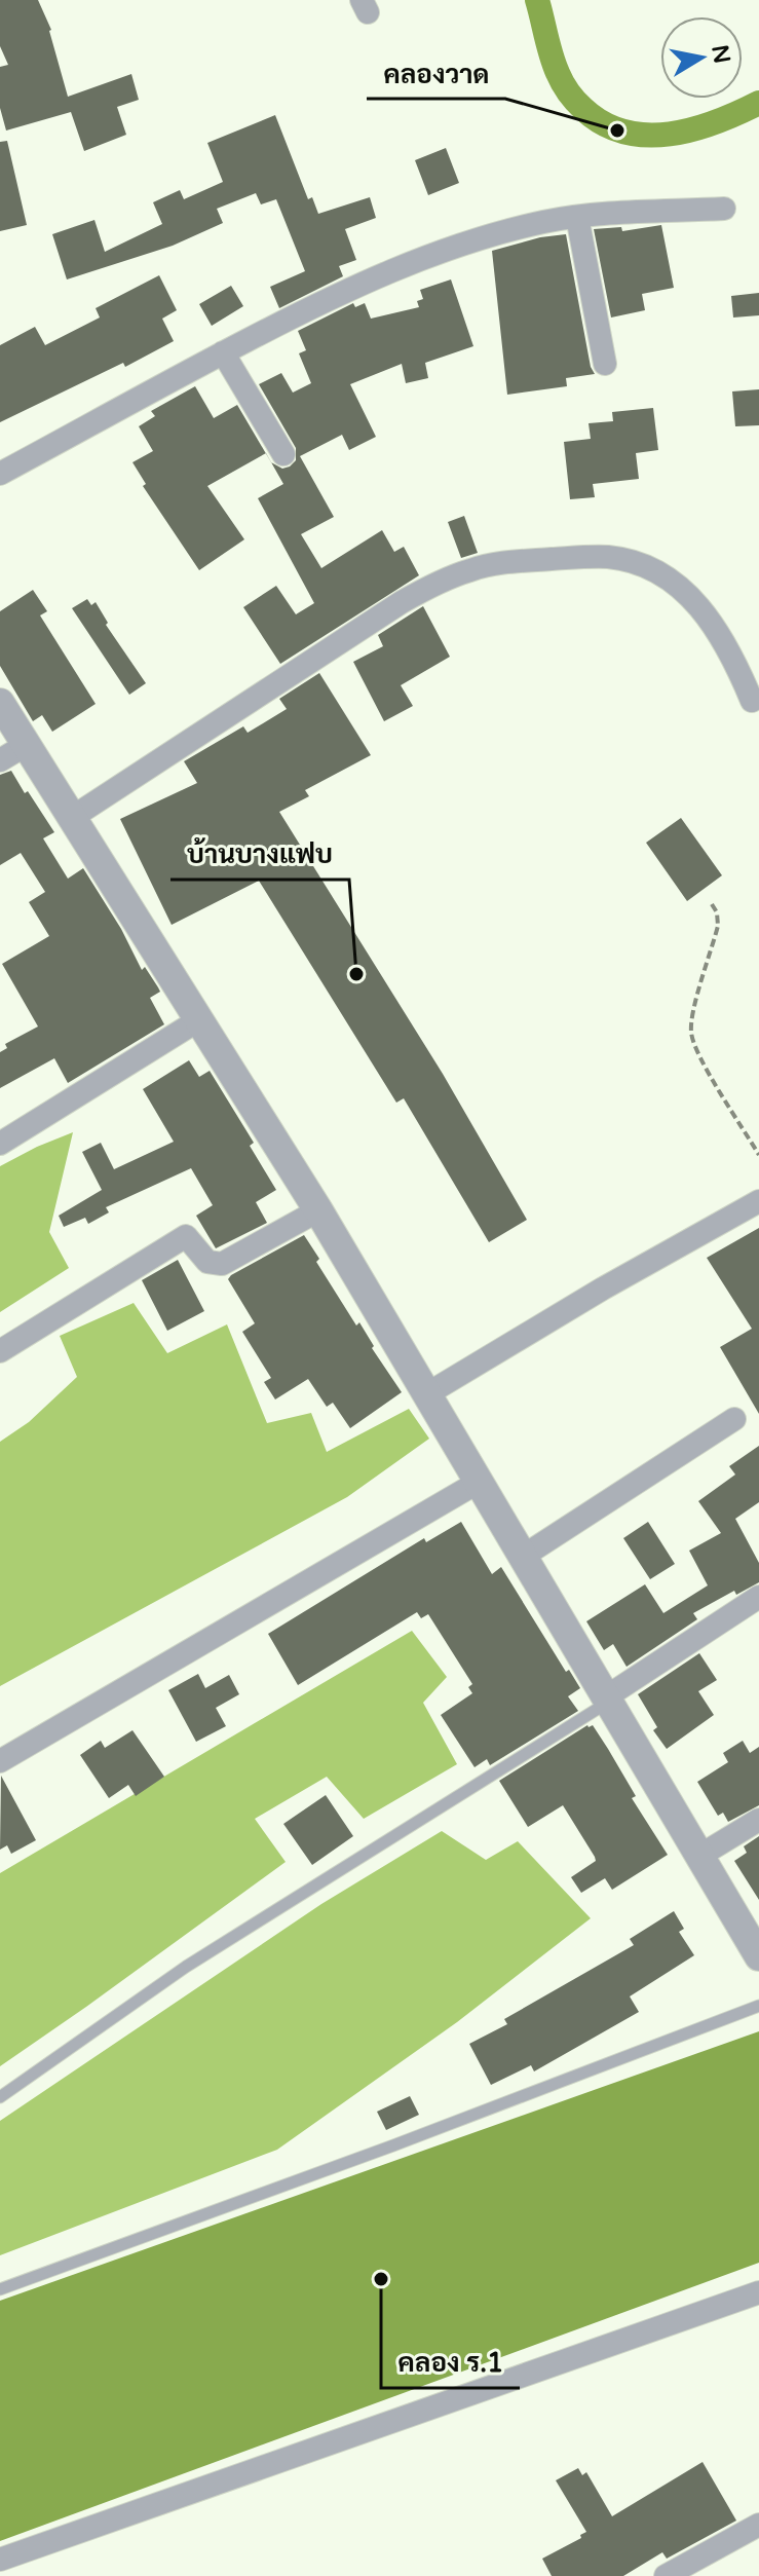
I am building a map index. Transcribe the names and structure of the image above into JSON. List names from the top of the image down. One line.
{"places":["คลองวาด","บ้านบางแฟบ","คลอง ร.1"],"north":"right"}
